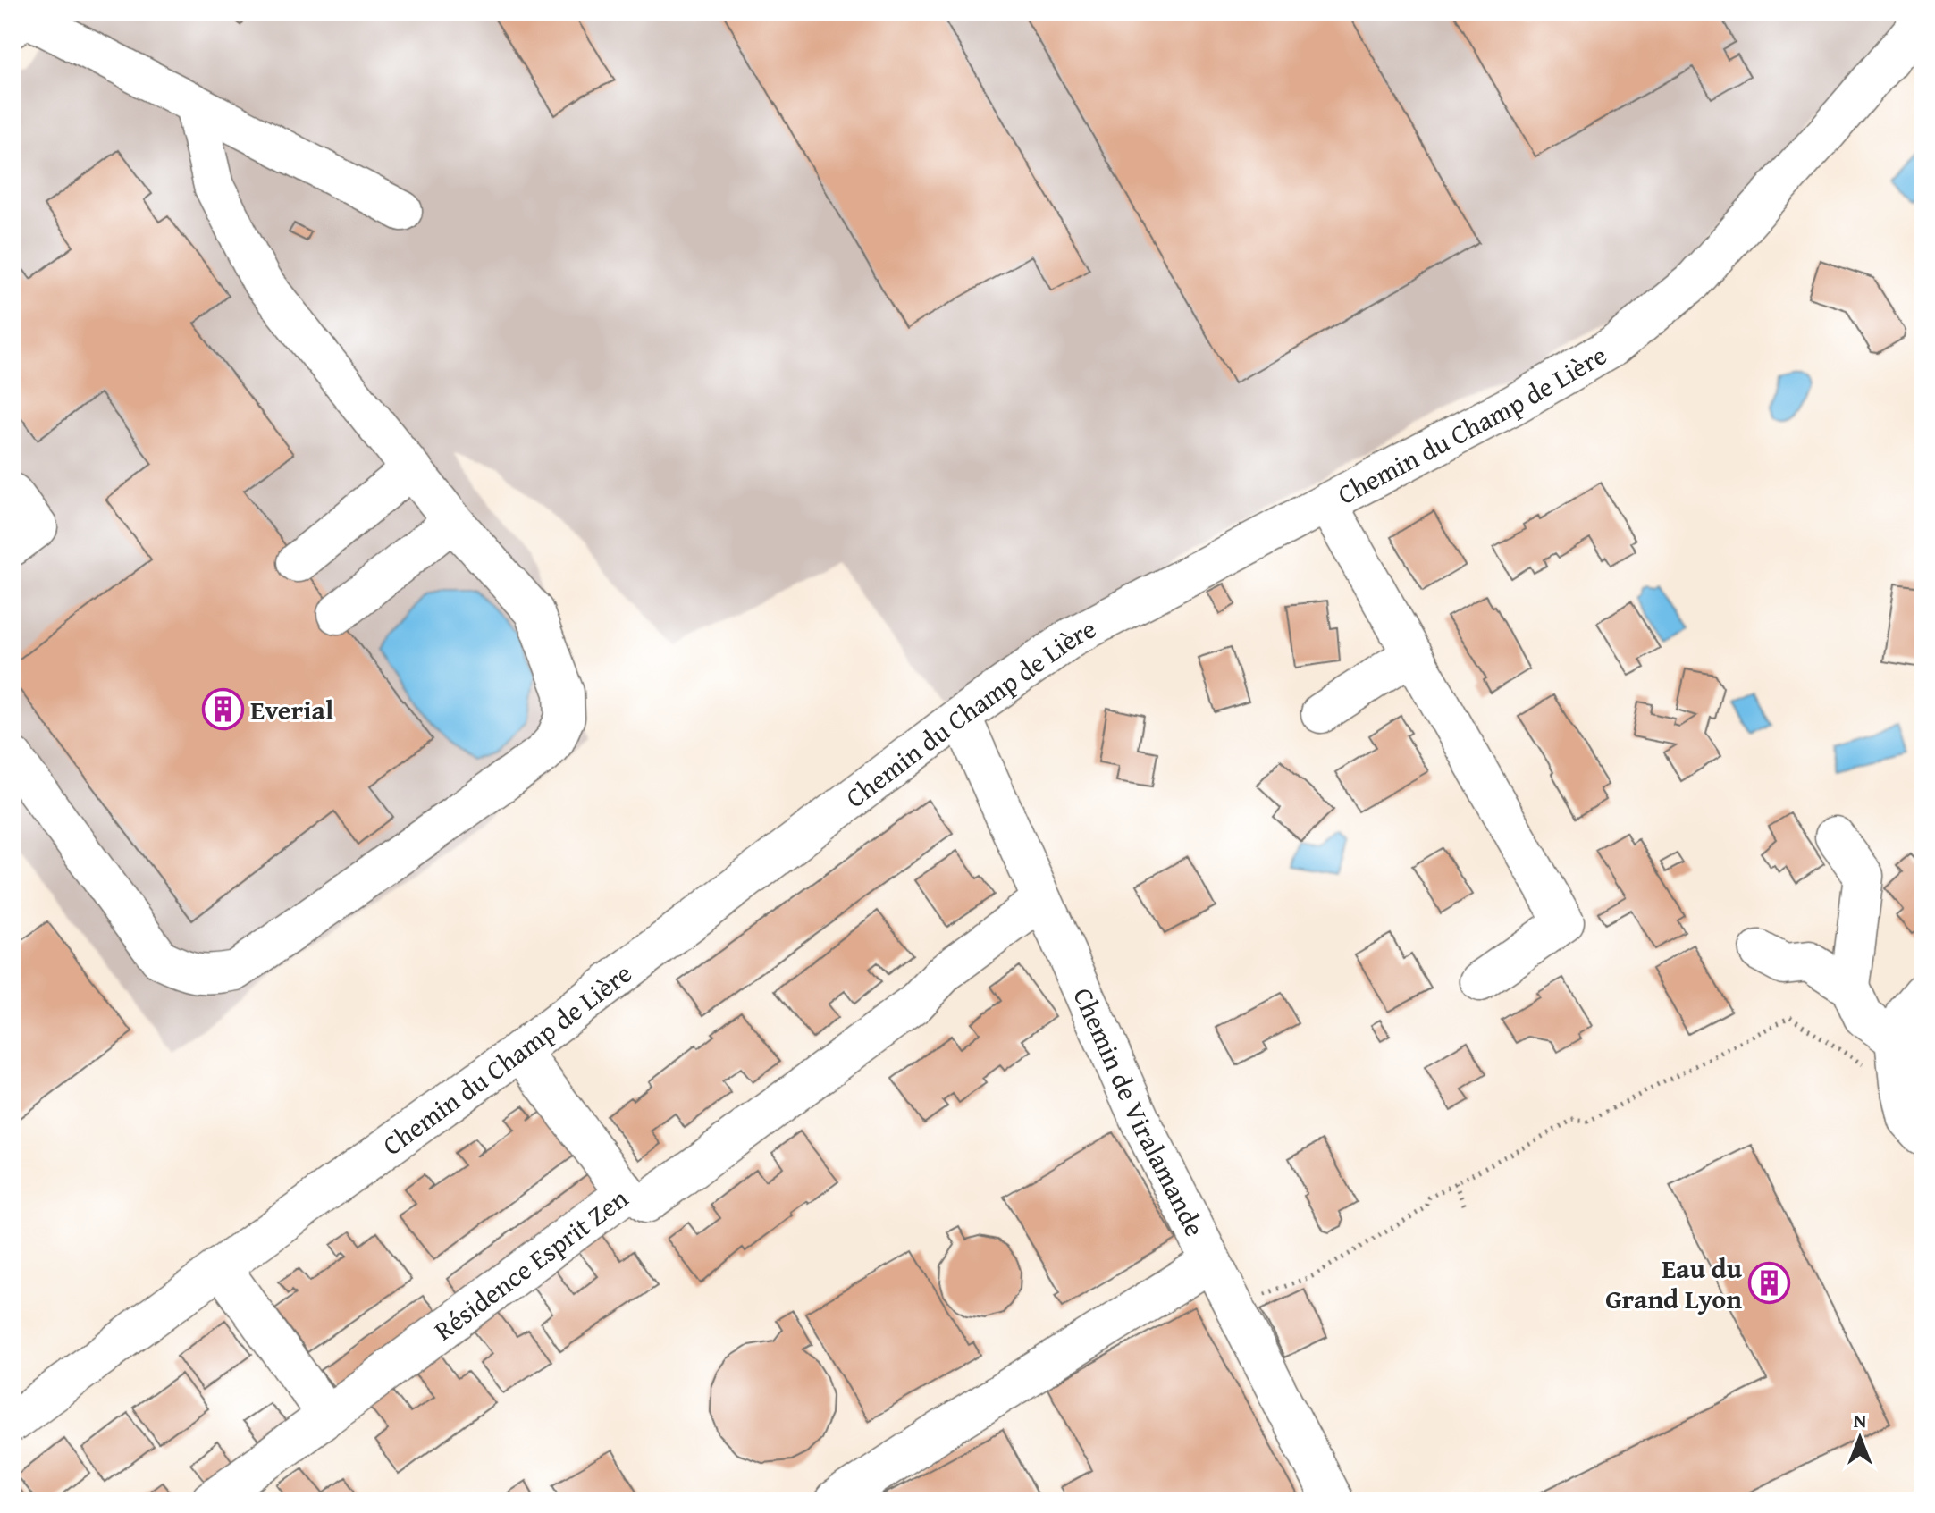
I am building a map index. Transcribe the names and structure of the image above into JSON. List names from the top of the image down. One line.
{"streets":{"street":["Chemin du Champ de Lière","Chemin de Viralamande","Résidence Esprit Zen"]},"crossings":[["Chemin du Champ de Lière","Chemin de Viralamande"],["Chemin du Champ de Lière","Résidence Esprit Zen"]],"places":{"building":["Everial","Eau du Grand Lyon"]},"north":"top"}
